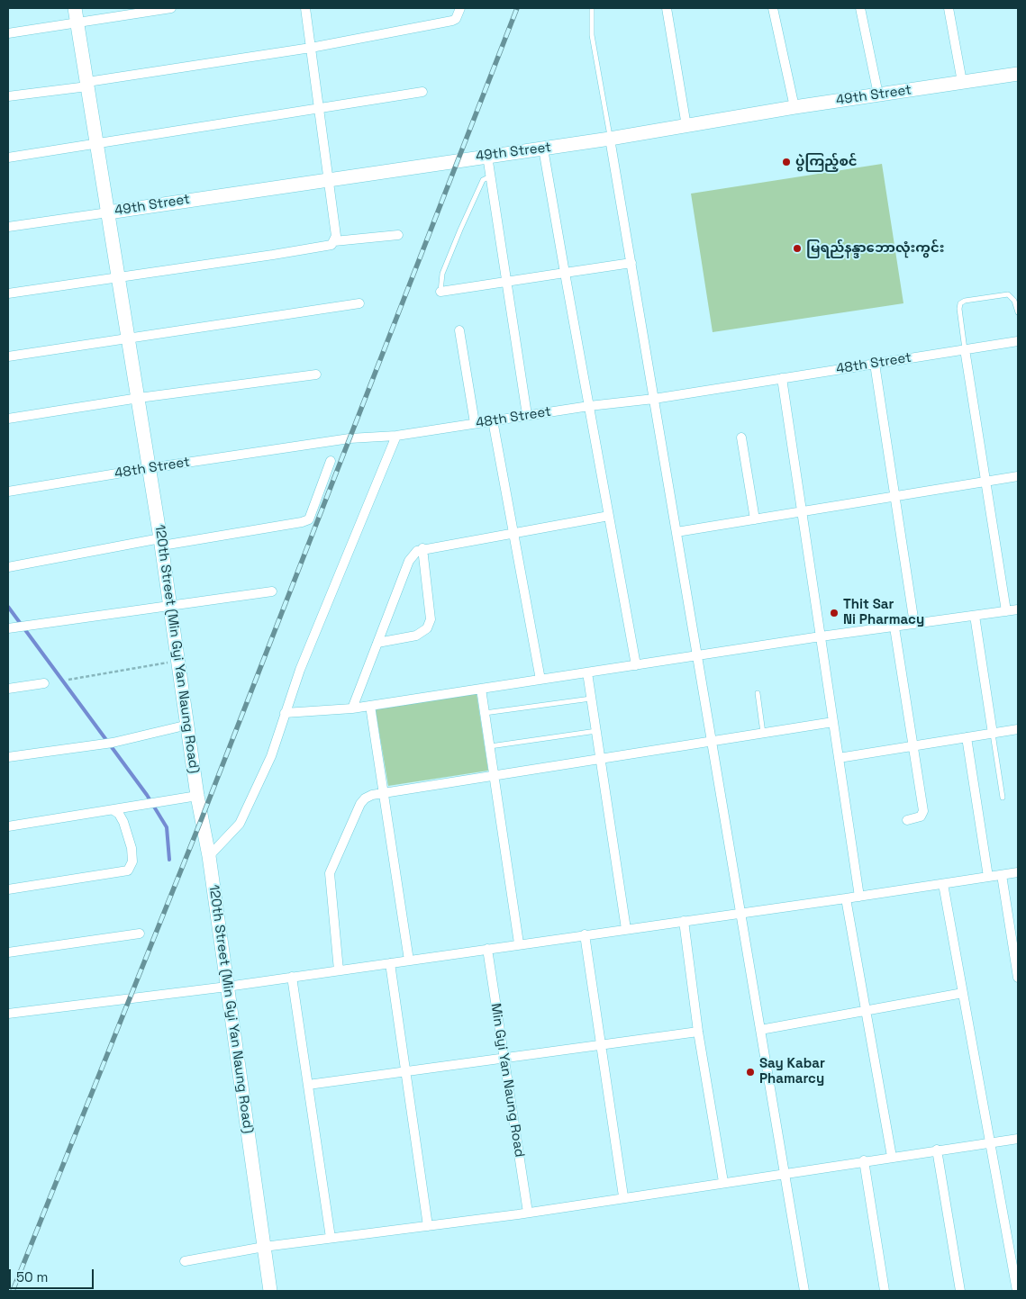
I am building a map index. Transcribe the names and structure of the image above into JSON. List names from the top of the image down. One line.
{"streets":{"main road":["49th Street","120th Street (Min Gyi Yan Naung Road)"],"street":["48th Street","Min Gyi Yan Naung Road"]},"crossings":[["49th Street","120th Street (Min Gyi Yan Naung Road)"],["48th Street","120th Street (Min Gyi Yan Naung Road)"]],"places":["ပွဲကြည့်စင်","မြရည်နန္ဒာဘောလုံးကွင်း","Thit Sar Ni Pharmacy","Say Kabar Phamarcy"],"scale_bar":"50 m"}
